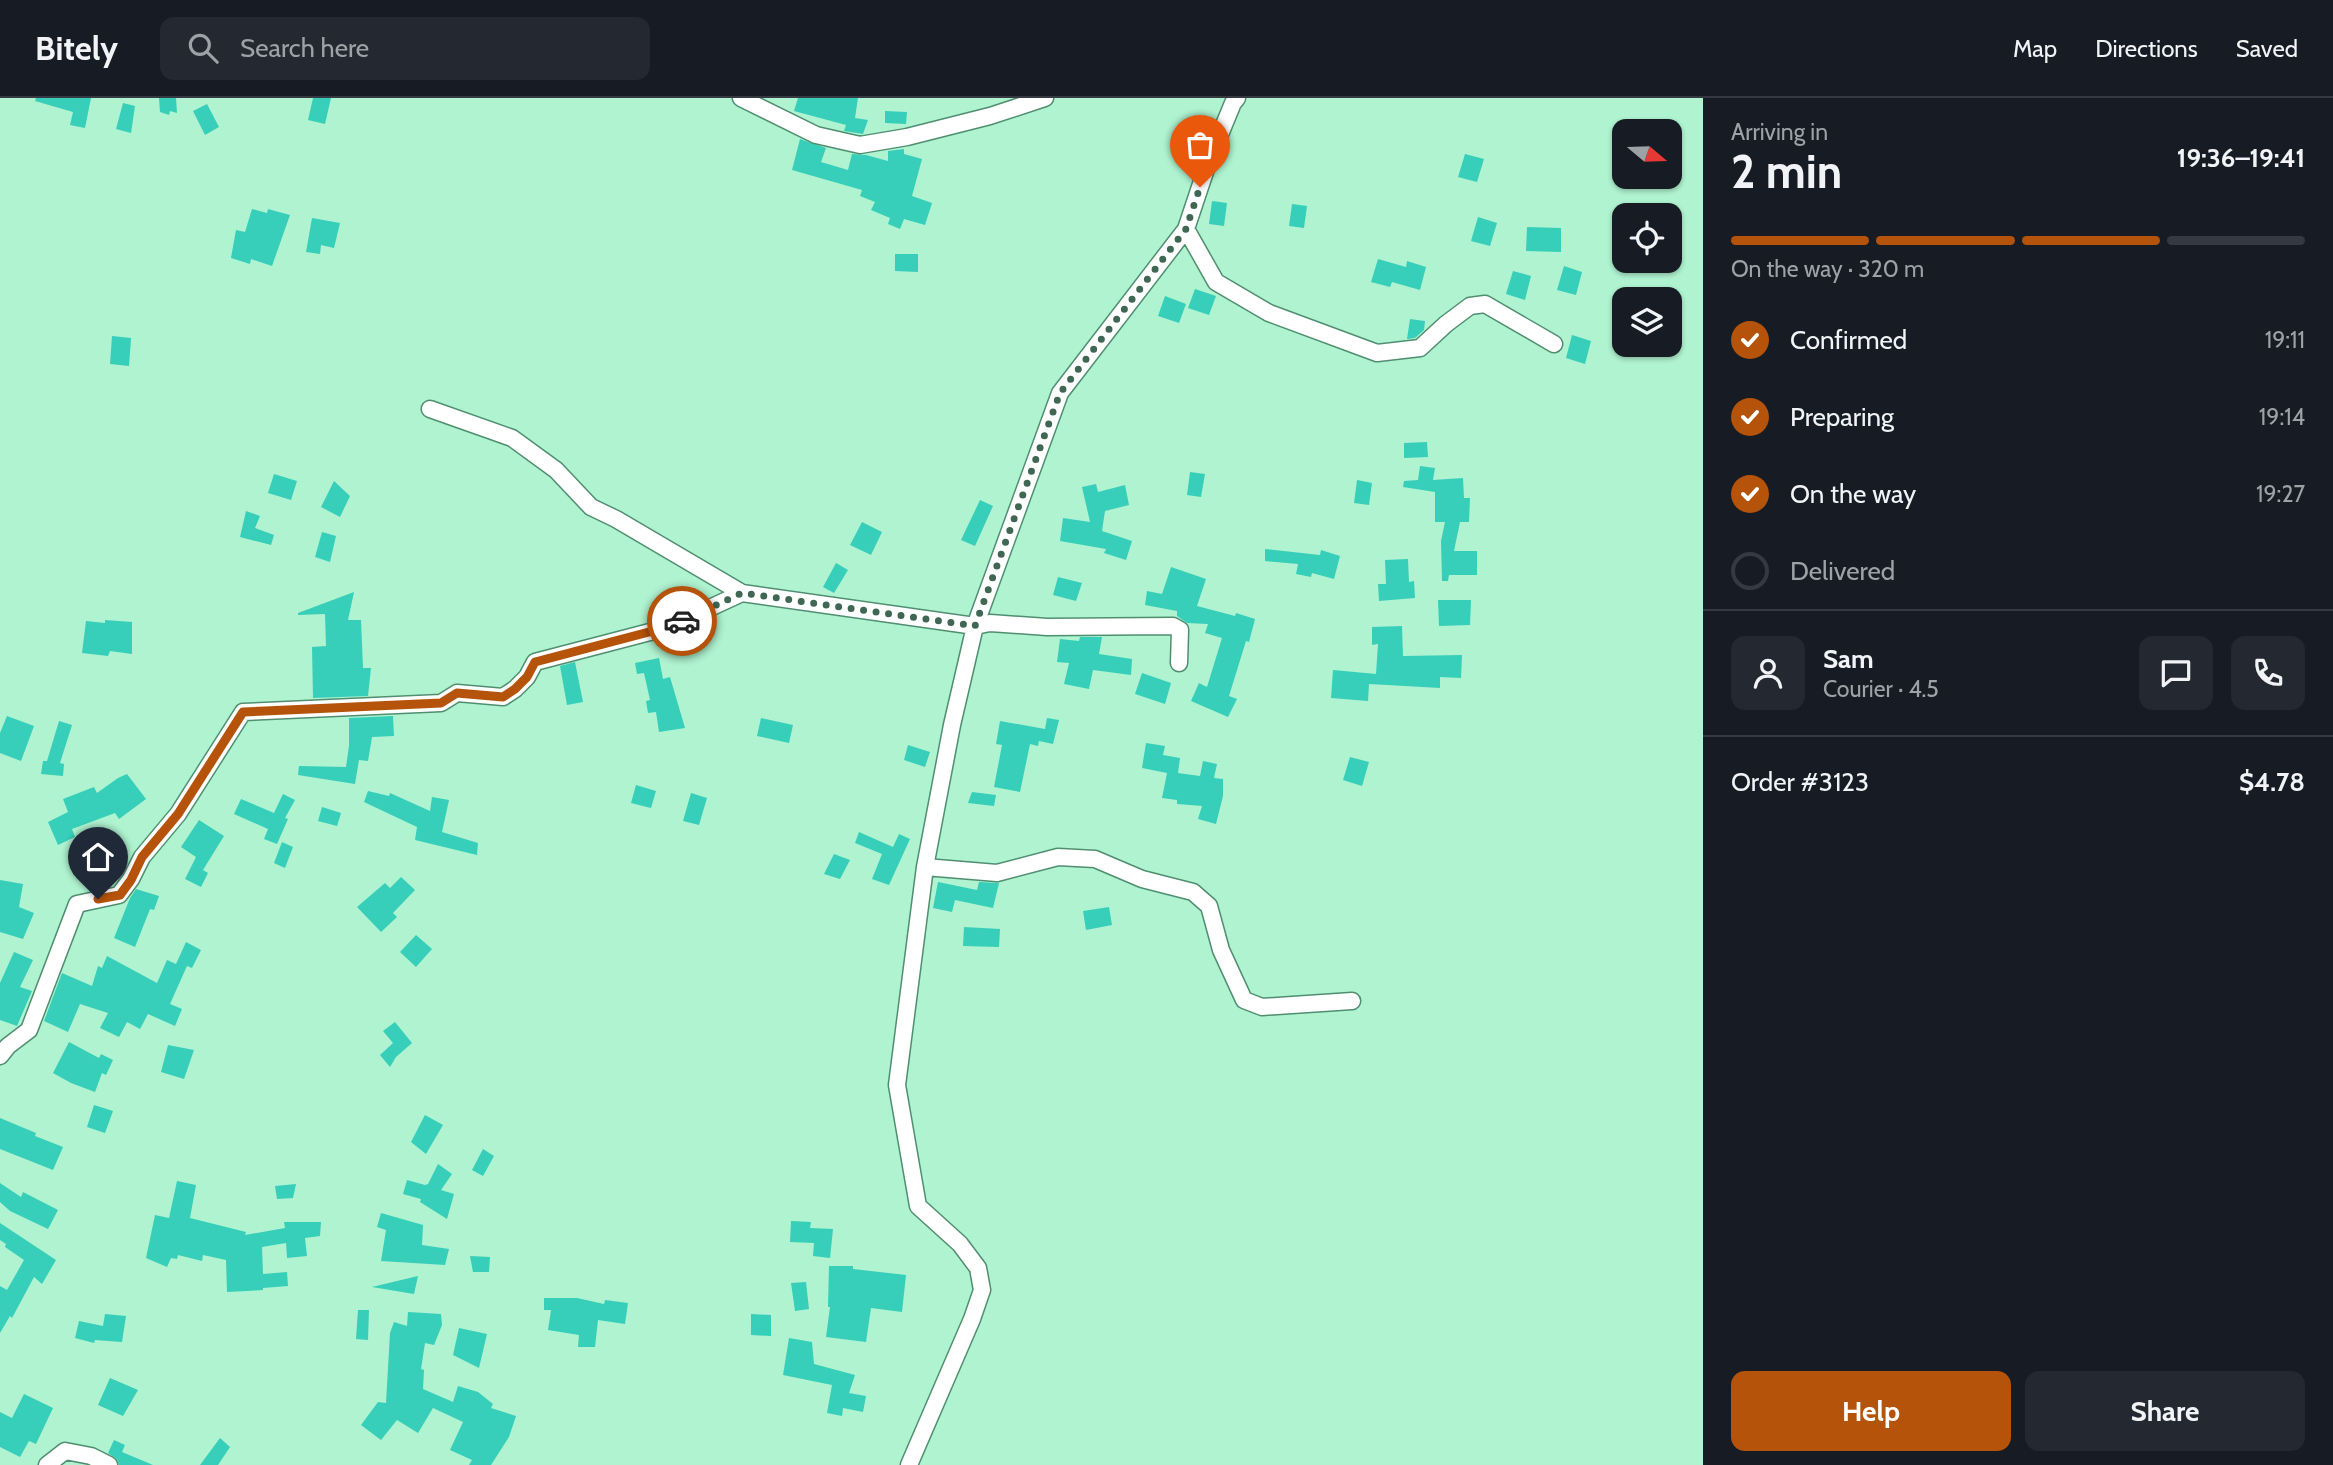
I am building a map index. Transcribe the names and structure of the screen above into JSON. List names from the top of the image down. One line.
{"north":"right","page":{"header":"Bitely","search":"Search here","nav":["Map","Directions","Saved"],"heading":["2 min","Arriving in","19:36–19:41"],"panel":["Sam","Courier · 4.5","Order #3123","$4.78"],"bar":"On the way · 320 m","list":[["Confirmed","19:11"],["Preparing","19:14"],["On the way","19:27"],"Delivered"],"buttons":["Help","Share"]}}
